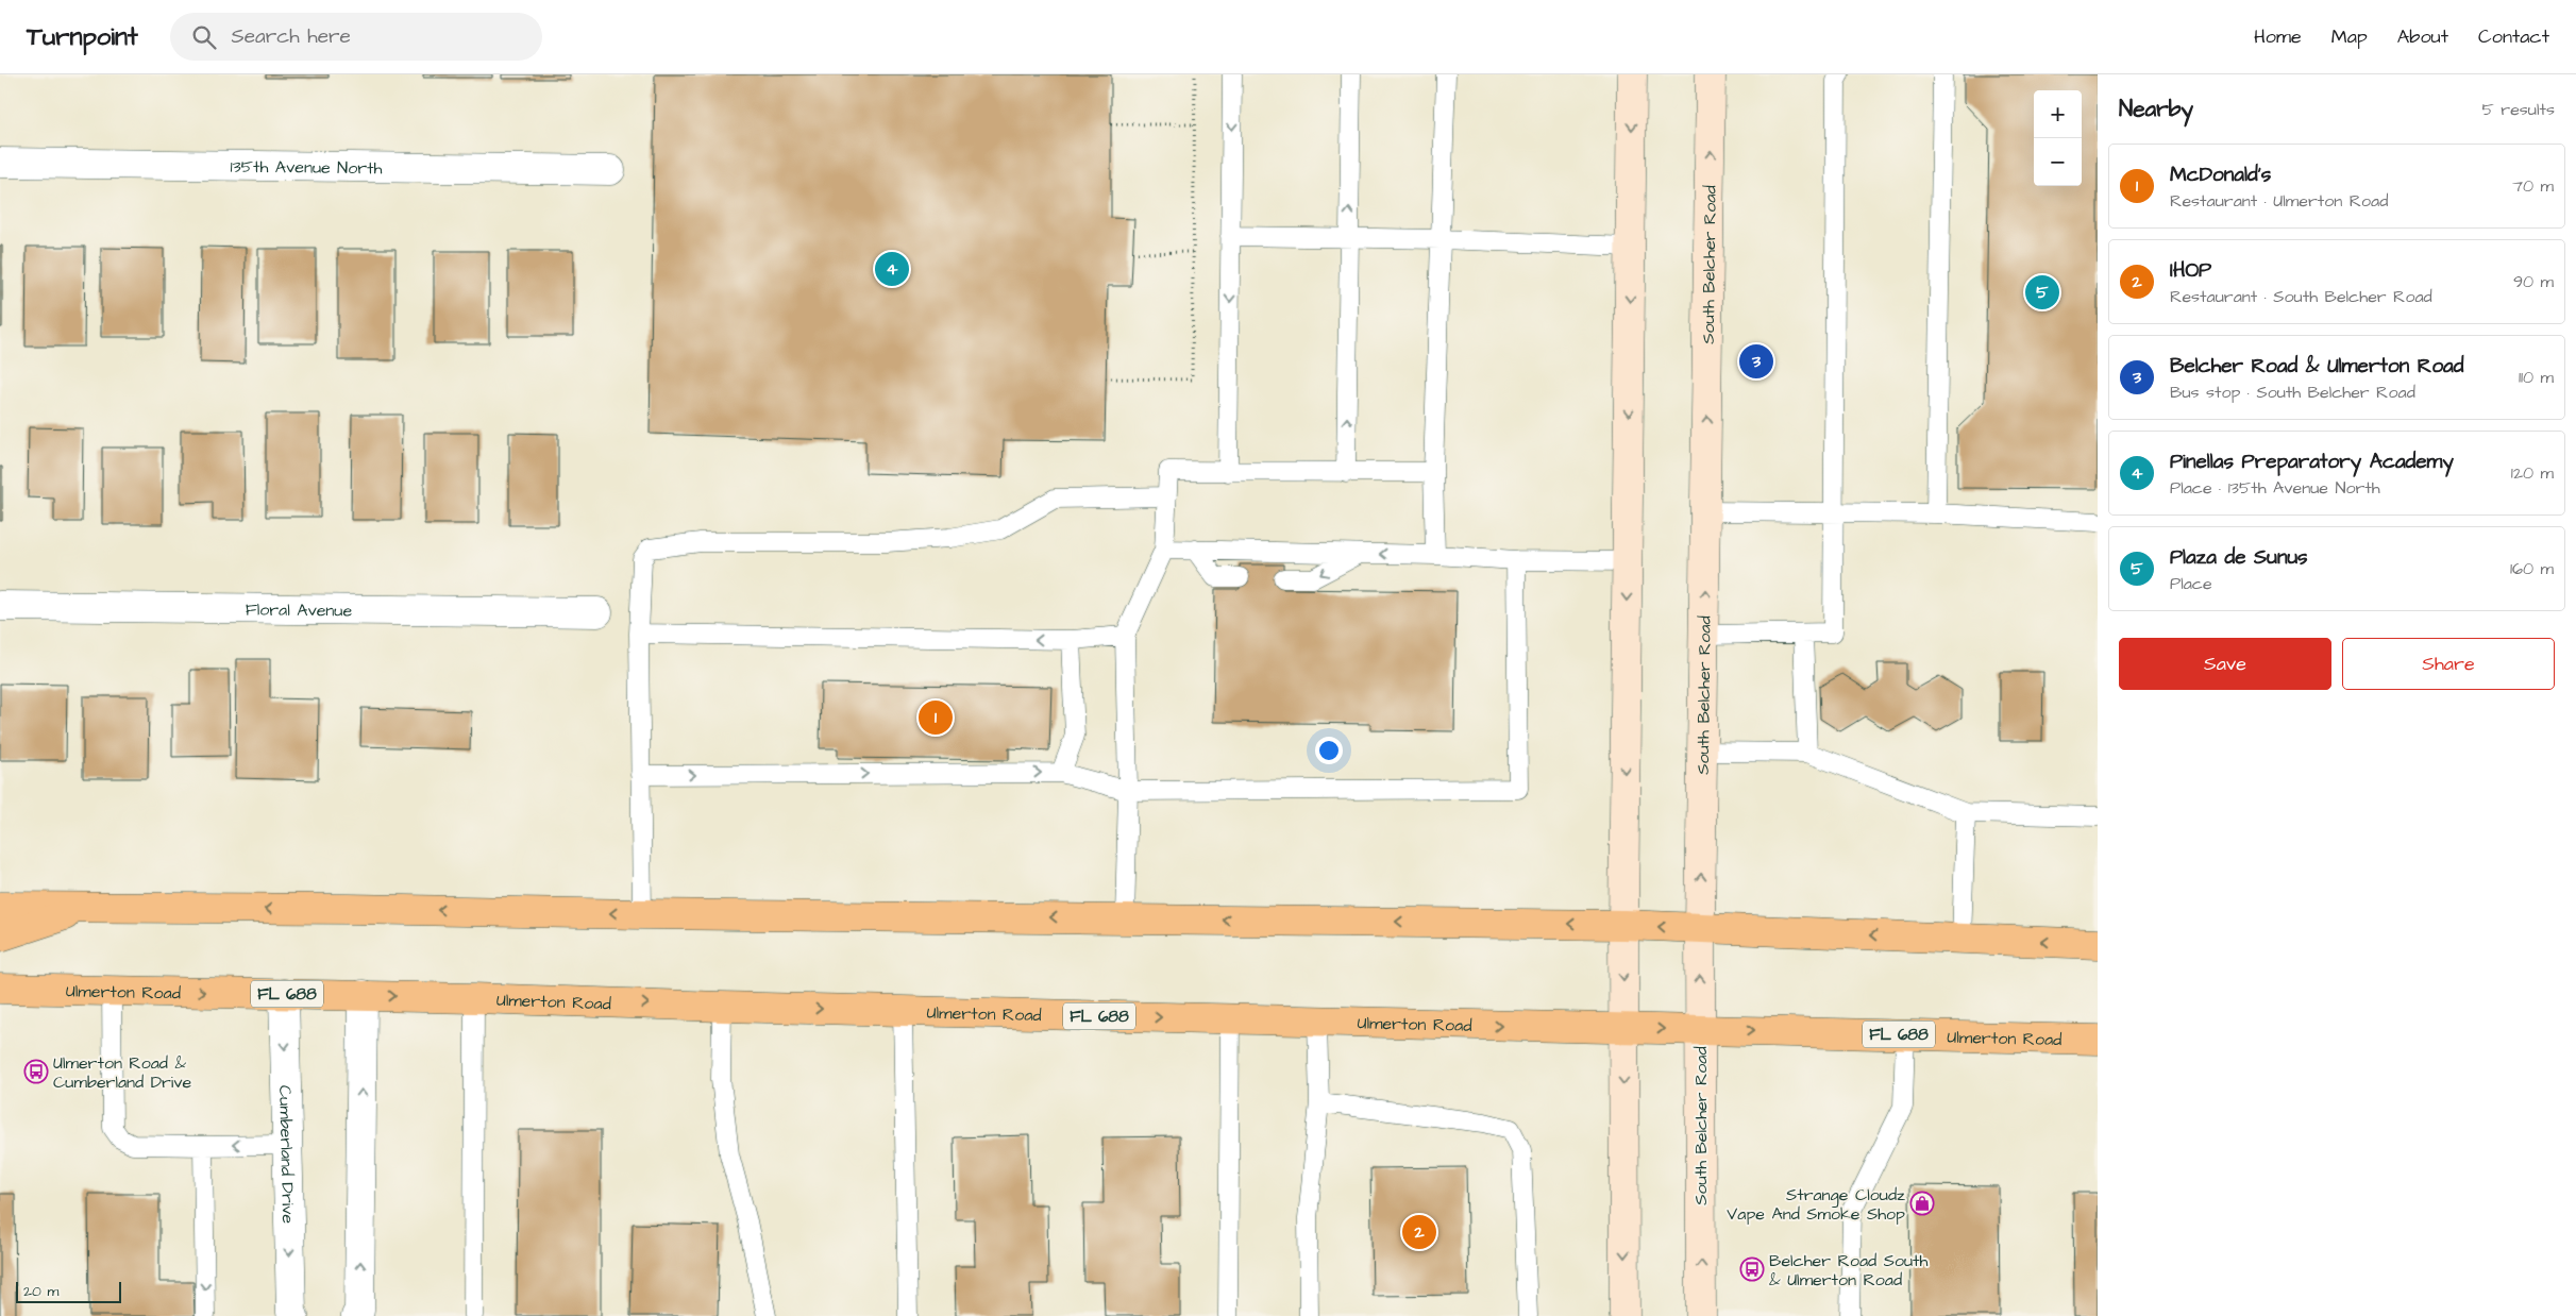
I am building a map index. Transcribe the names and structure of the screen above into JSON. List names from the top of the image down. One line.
{"streets":{"main road":["South Belcher Road","Ulmerton Road","FL 688"],"street":["135th Avenue North","Floral Avenue","Cumberland Drive"]},"crossings":[["South Belcher Road","Ulmerton Road"],["Ulmerton Road","Cumberland Drive"]],"places":{"bus stop":["Ulmerton Road & Cumberland Drive","Belcher Road South & Ulmerton Road"],"shop":["Strange Cloudz Vape And Smoke Shop"]},"scale_bar":"20 m","page":{"header":"Turnpoint","search":"Search here","nav":["Home","Map","About","Contact"],"heading":["Nearby","5 results"],"map_buttons":["+","−"],"list":[{"mark":"1","name":"McDonald's","note":"Restaurant · Ulmerton Road","value":"70 m"},{"mark":"2","name":"IHOP","note":"Restaurant · South Belcher Road","value":"90 m"},{"mark":"3","name":"Belcher Road & Ulmerton Road","note":"Bus stop · South Belcher Road","value":"110 m"},{"mark":"4","name":"Pinellas Preparatory Academy","note":"Place · 135th Avenue North","value":"120 m"},{"mark":"5","name":"Plaza de Sunus","note":"Place","value":"160 m"}],"pins":["4","5","3","1","2"],"buttons":["Save","Share"],"scale":"20 m"}}
